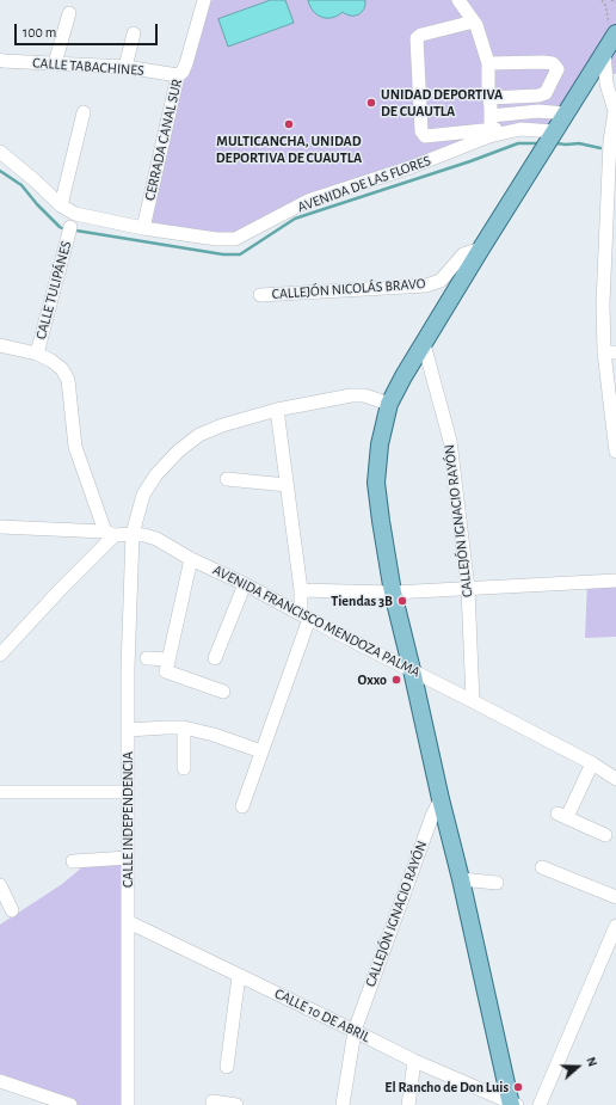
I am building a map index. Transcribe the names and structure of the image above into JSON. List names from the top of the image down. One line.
{"streets":{"street":["CALLE TABACHINES","CERRADA CANAL SUR","AVENIDA DE LAS FLORES","CALLEJÓN NICOLÁS BRAVO","CALLE TULIPÁNES","CALLEJÓN IGNACIO RAYÓN","AVENIDA FRANCISCO MENDOZA PALMA","CALLE INDEPENDENCIA","CALLE 10 DE ABRIL"]},"crossings":[["CALLE TABACHINES","CERRADA CANAL SUR"],["CERRADA CANAL SUR","AVENIDA DE LAS FLORES"],["CALLEJÓN IGNACIO RAYÓN","AVENIDA FRANCISCO MENDOZA PALMA"],["CALLEJÓN IGNACIO RAYÓN","CALLE 10 DE ABRIL"],["AVENIDA FRANCISCO MENDOZA PALMA","CALLE INDEPENDENCIA"],["CALLE INDEPENDENCIA","CALLE 10 DE ABRIL"]],"places":["UNIDAD DEPORTIVA DE CUAUTLA","MULTICANCHA, UNIDAD DEPORTIVA DE CUAUTLA","Tiendas 3B","Oxxo","El Rancho de Don Luis"],"scale_bar":"100 m","north":"right"}
